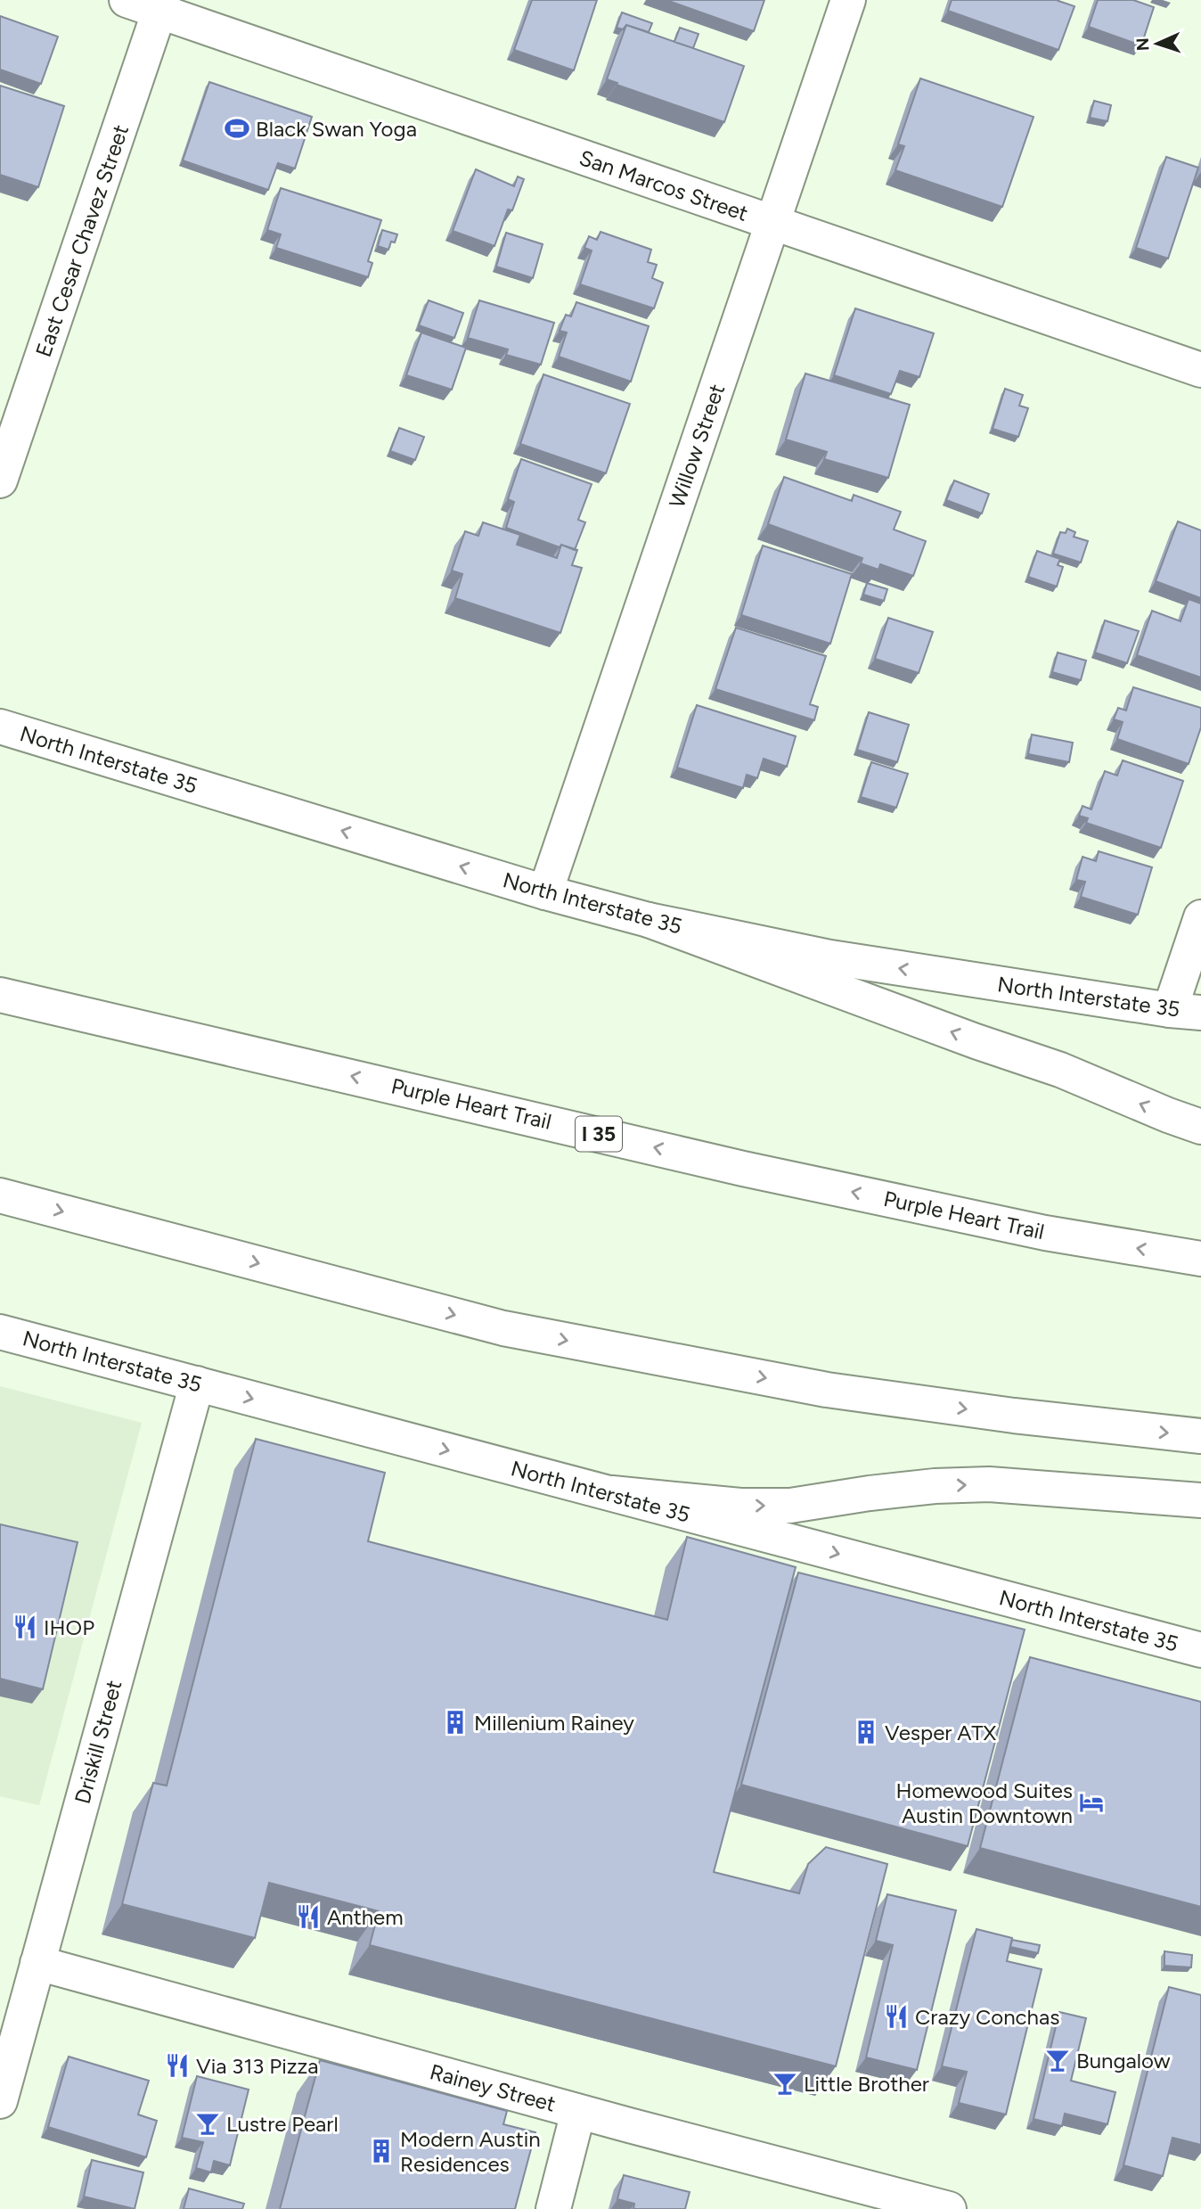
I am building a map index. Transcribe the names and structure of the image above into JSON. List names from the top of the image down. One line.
{"streets":{"main road":["San Marcos Street","East Cesar Chavez Street","Willow Street","North Interstate 35","Purple Heart Trail","I 35","Driskill Street","Rainey Street"]},"crossings":[["San Marcos Street","East Cesar Chavez Street"],["San Marcos Street","Willow Street"],["Willow Street","North Interstate 35"],["North Interstate 35","Driskill Street"],["Driskill Street","Rainey Street"]],"places":{"sports":["Black Swan Yoga"],"restaurant":["IHOP","Anthem","Crazy Conchas","Via 313 Pizza"],"building":["Millenium Rainey","Vesper ATX","Modern Austin Residences"],"hotel":["Homewood Suites Austin Downtown"],"bar":["Bungalow","Little Brother","Lustre Pearl"]},"north":"left"}
